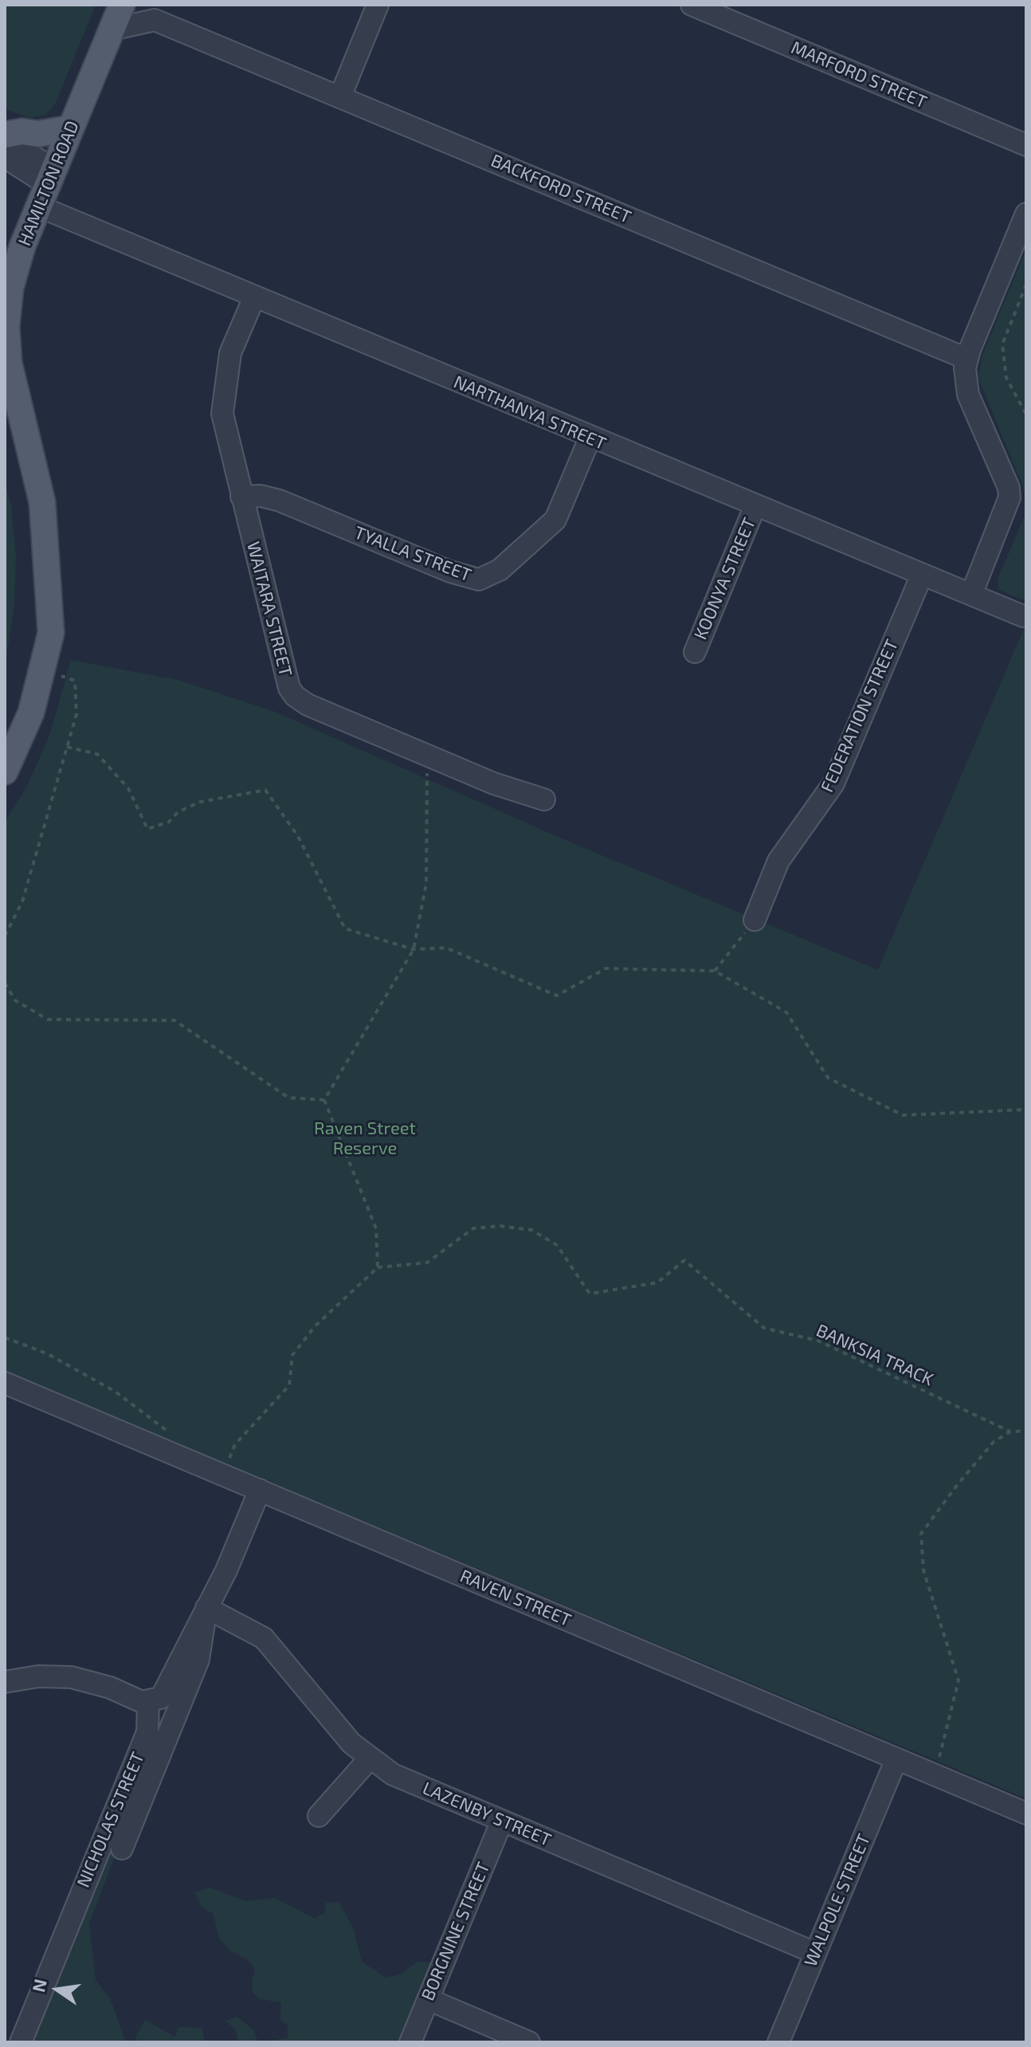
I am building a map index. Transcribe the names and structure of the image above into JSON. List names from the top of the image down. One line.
{"streets":{"main road":["HAMILTON ROAD"],"street":["MARFORD STREET","BACKFORD STREET","NARTHANYA STREET","TYALLA STREET","KOONYA STREET","WAITARA STREET","FEDERATION STREET","RAVEN STREET","LAZENBY STREET","NICHOLAS STREET","WALPOLE STREET","BORGNINE STREET"],"path":["BANKSIA TRACK"]},"crossings":[["HAMILTON ROAD","BACKFORD STREET"],["HAMILTON ROAD","NARTHANYA STREET"],["NARTHANYA STREET","TYALLA STREET"],["NARTHANYA STREET","KOONYA STREET"],["NARTHANYA STREET","WAITARA STREET"],["NARTHANYA STREET","FEDERATION STREET"],["TYALLA STREET","WAITARA STREET"],["RAVEN STREET","NICHOLAS STREET"],["RAVEN STREET","WALPOLE STREET"],["LAZENBY STREET","NICHOLAS STREET"],["LAZENBY STREET","WALPOLE STREET"],["LAZENBY STREET","BORGNINE STREET"]],"parks":["Raven Street Reserve"],"north":"left"}
